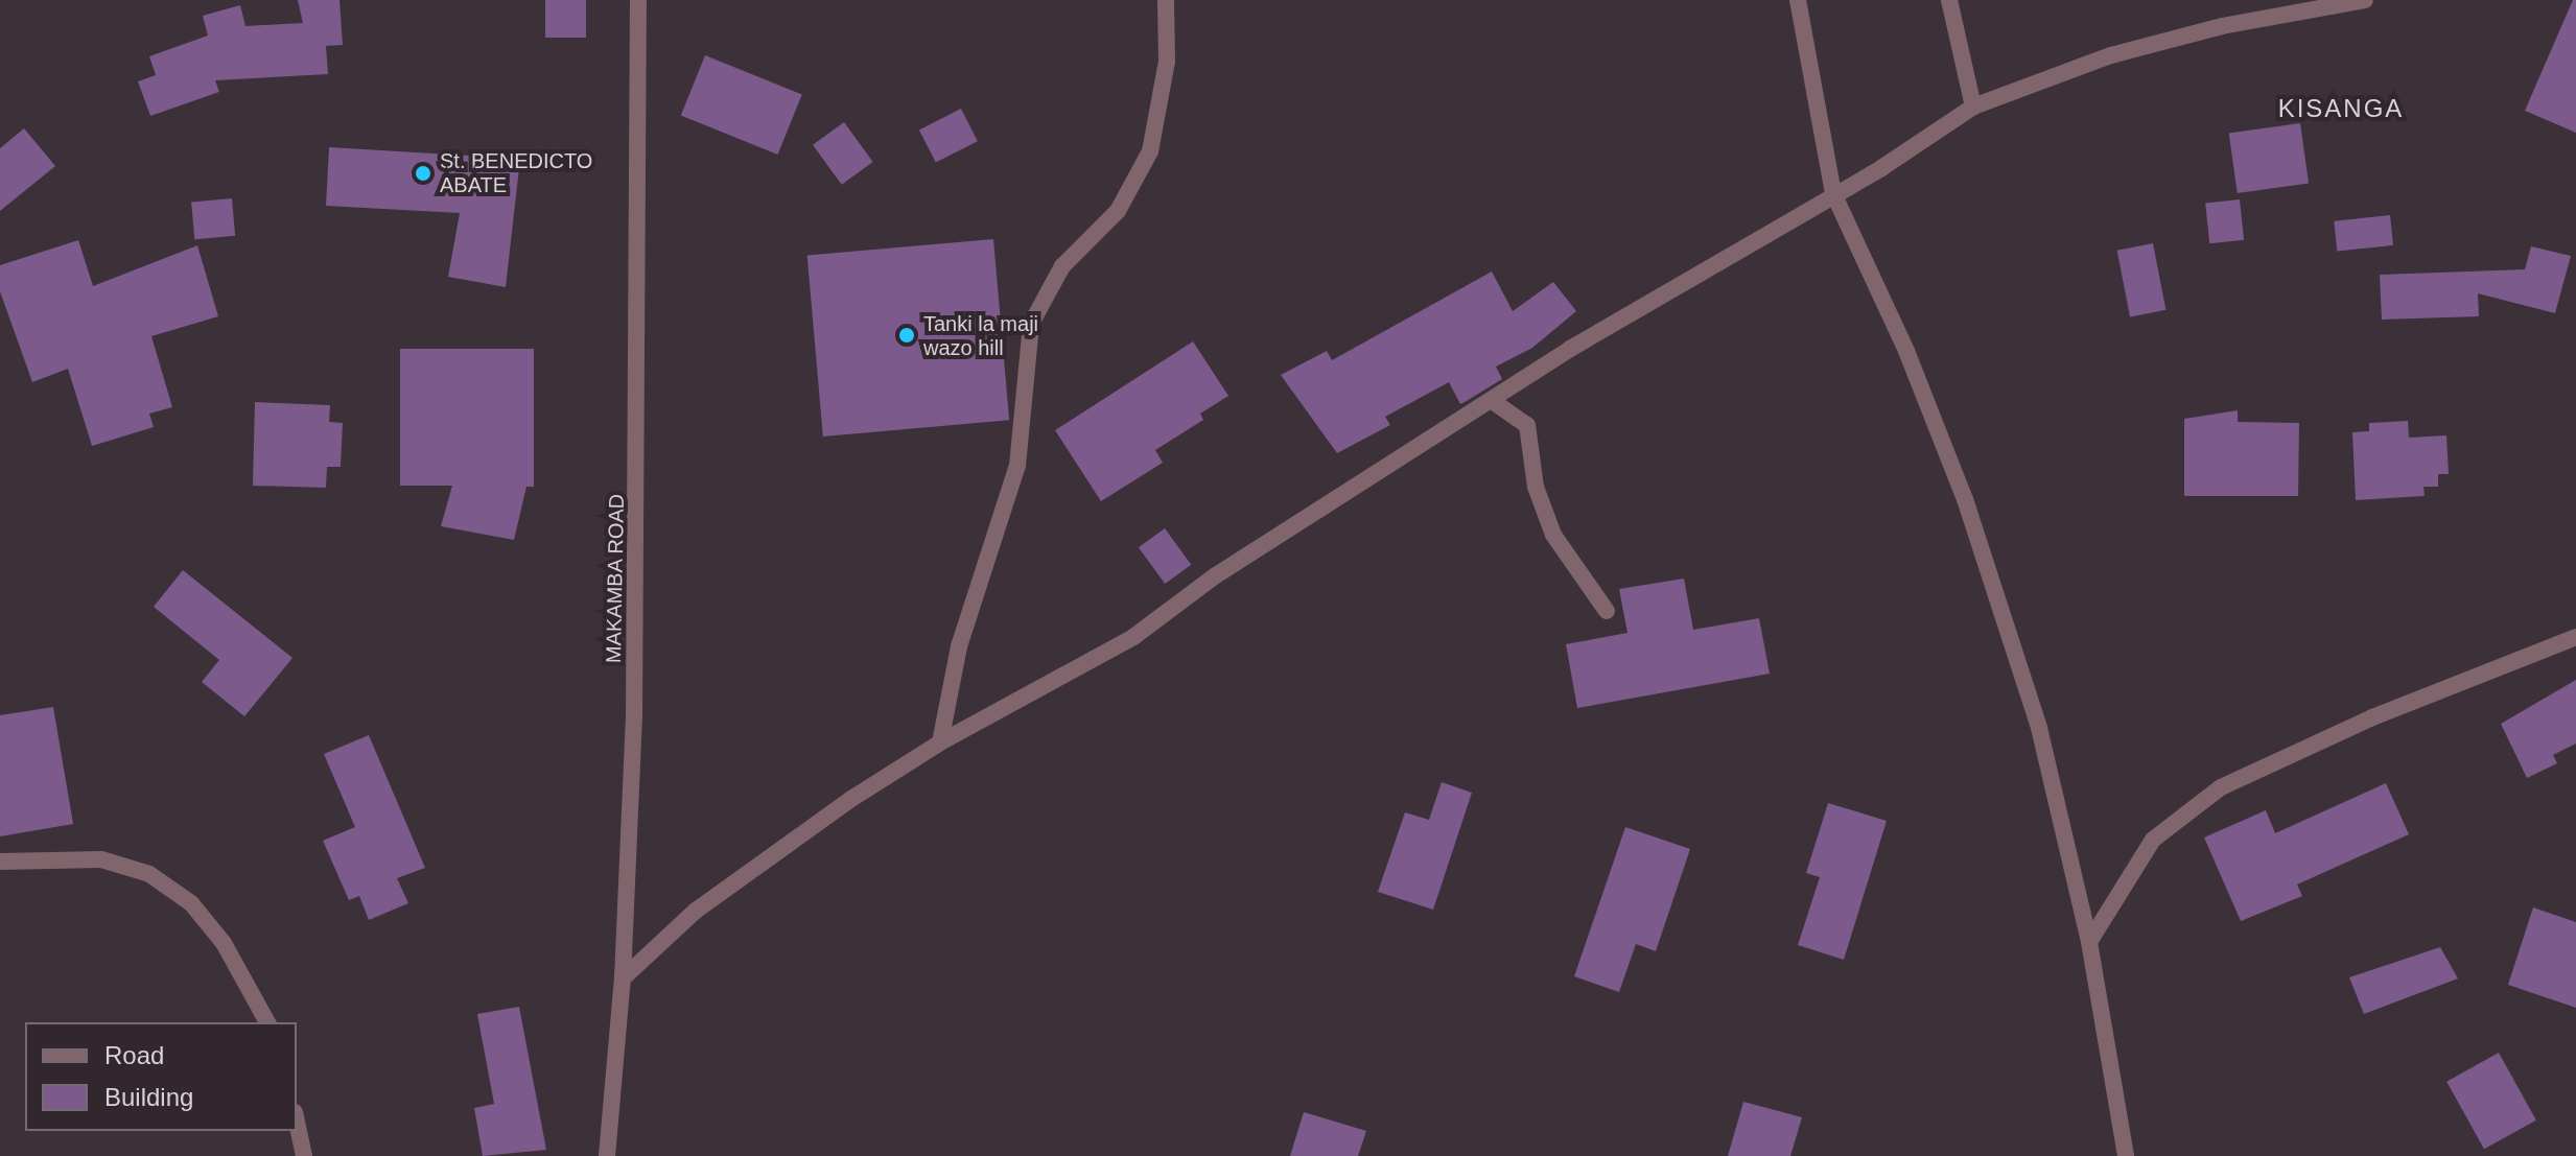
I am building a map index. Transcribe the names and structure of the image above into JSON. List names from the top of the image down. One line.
{"streets":{"street":["MAKAMBA ROAD"]},"districts":["KISANGA"],"places":["St. BENEDICTO ABATE","Tanki la maji wazo hill"],"legend":["Road","Building"]}
